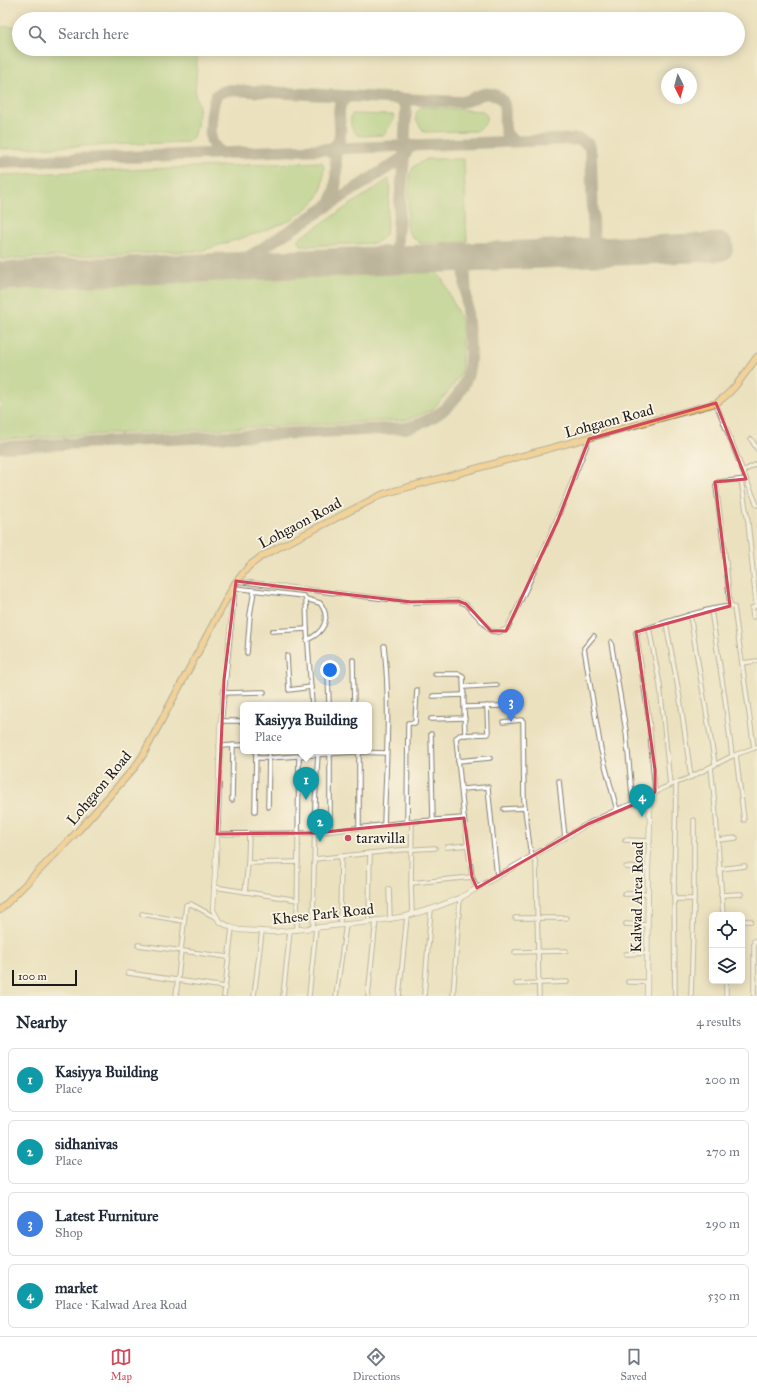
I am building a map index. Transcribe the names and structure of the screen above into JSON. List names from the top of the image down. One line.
{"streets":{"main road":["Lohgaon Road"],"street":["Kalwad Area Road","Khese Park Road"]},"crossings":[["Kalwad Area Road","Khese Park Road"]],"places":["taravilla"],"scale_bar":"100 m","north":"bottom","page":{"search":"Search here","pins":["3","1","4","2"],"popup":["Kasiyya Building","Place"],"scale":"100 m","heading":["Nearby","4 results"],"list":[{"mark":"1","name":"Kasiyya Building","note":"Place","value":"200 m"},{"mark":"2","name":"sidhanivas","note":"Place","value":"270 m"},{"mark":"3","name":"Latest Furniture","note":"Shop","value":"290 m"},{"mark":"4","name":"market","note":"Place · Kalwad Area Road","value":"530 m"}],"nav":["Map","Directions","Saved"]}}
